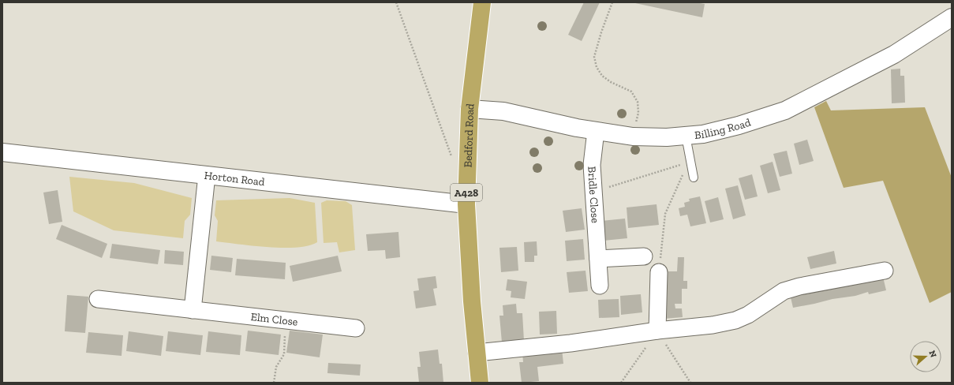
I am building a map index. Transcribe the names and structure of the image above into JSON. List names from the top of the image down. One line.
{"streets":{"highway":["Bedford Road","A428"],"street":["Billing Road","Horton Road","Bridle Close","Elm Close"]},"crossings":[["Billing Road","Bedford Road"],["Billing Road","Bridle Close"],["Bedford Road","Horton Road"]],"north":"right"}
